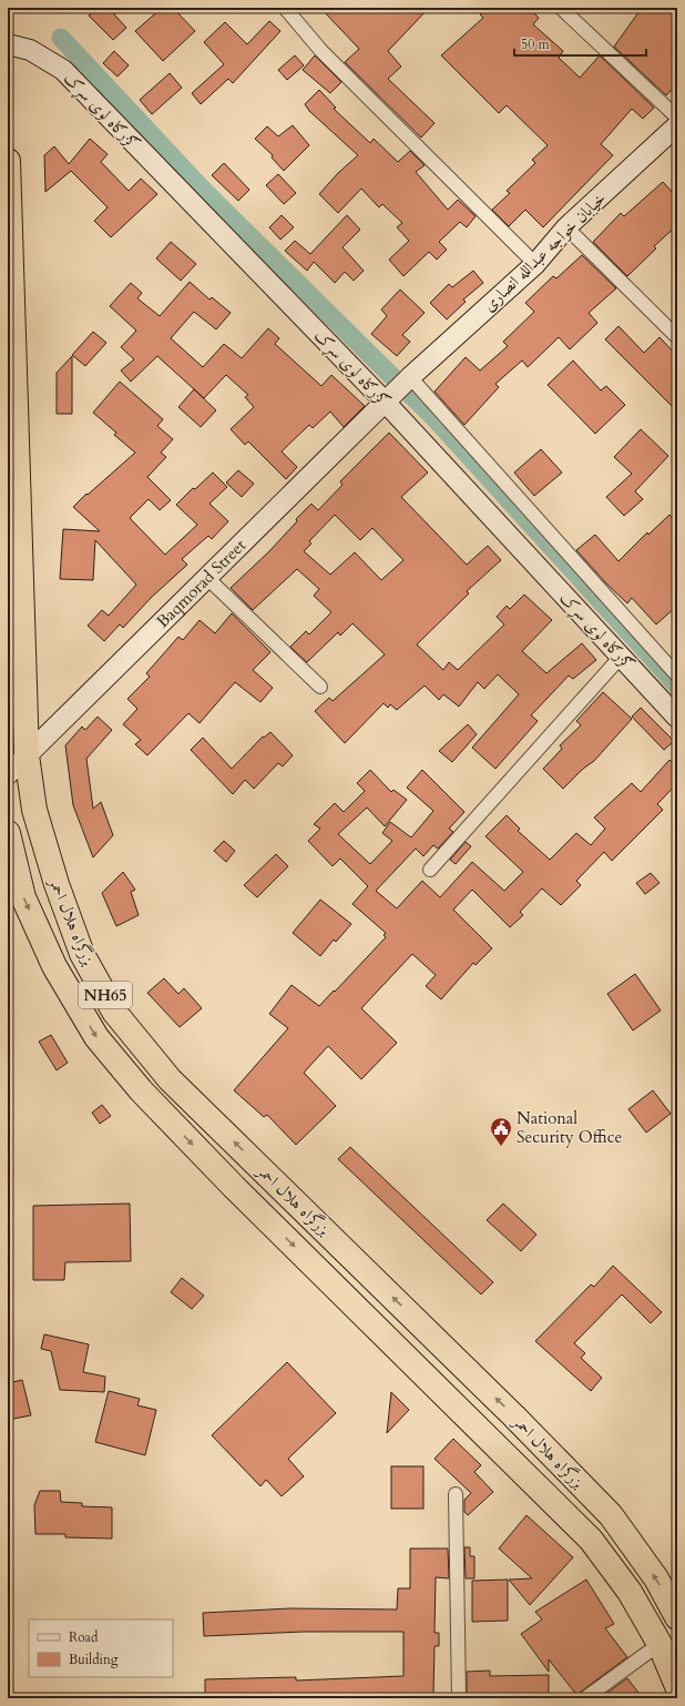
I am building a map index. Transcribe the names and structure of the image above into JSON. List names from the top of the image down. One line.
{"streets":{"highway":["بزرگراه هلال احمر","NH65"],"street":["ګزرګاه لوی سړک","خیابان خواجه عبدالله انصاری","Baqmorad Street"]},"crossings":[["ګزرګاه لوی سړک","خیابان خواجه عبدالله انصاری"],["ګزرګاه لوی سړک","Baqmorad Street"],["خیابان خواجه عبدالله انصاری","Baqmorad Street"],["Baqmorad Street","بزرگراه هلال احمر"]],"places":{"public building":["National Security Office"]},"legend":["Road","Building"],"scale_bar":"50 m"}
